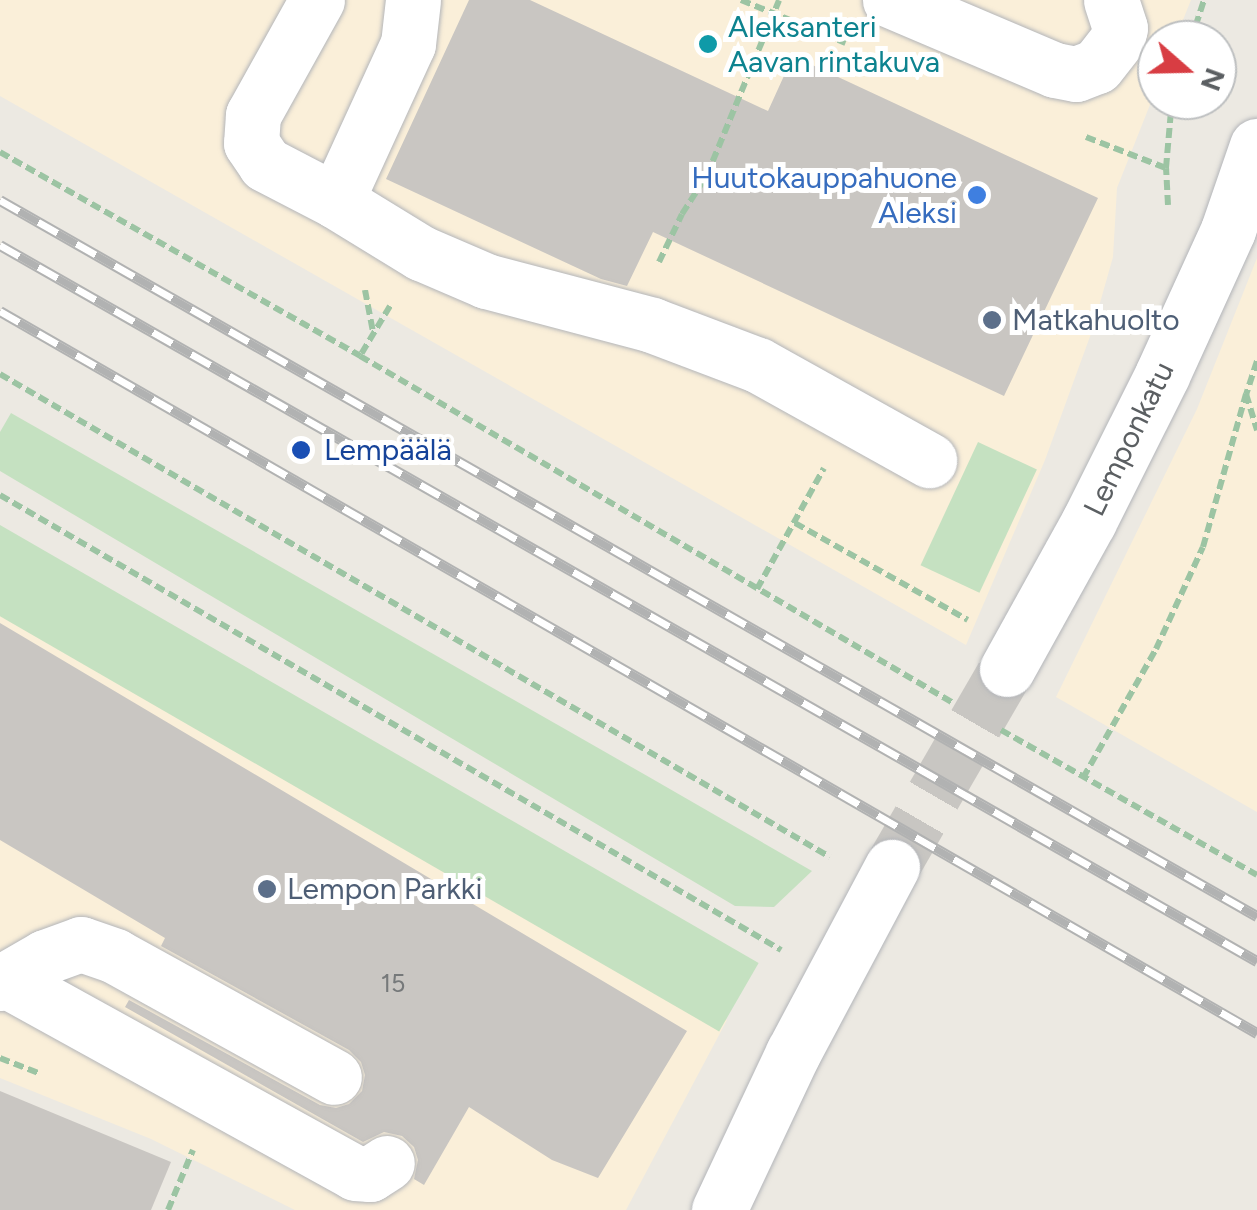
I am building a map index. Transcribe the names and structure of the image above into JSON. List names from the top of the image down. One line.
{"streets":{"street":["Lemponkatu"]},"places":["Aleksanteri Aavan rintakuva","Huutokauppahuone Aleksi","Matkahuolto","Lempäälä","Lempon Parkki"],"house_numbers":["15"],"north":"right"}
